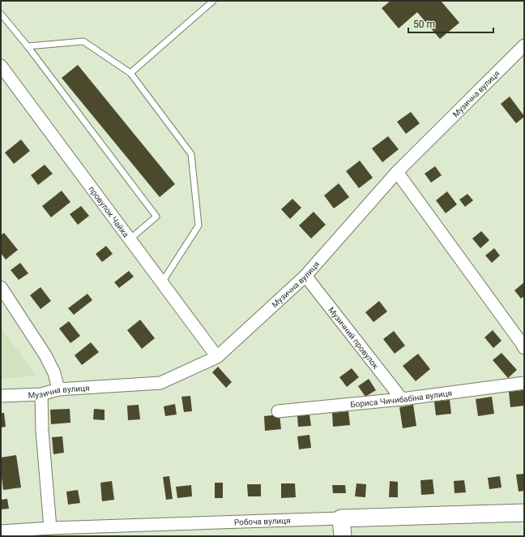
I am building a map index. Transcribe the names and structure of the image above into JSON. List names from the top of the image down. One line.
{"streets":{"street":["Музична вулиця","провулок Чайка","Музичний провулок","Бориса Чичибабіна вулиця","Робоча вулиця"]},"crossings":[["Музична вулиця","провулок Чайка"],["Музична вулиця","Музичний провулок"],["Музичний провулок","Бориса Чичибабіна вулиця"]],"scale_bar":"50 m"}
